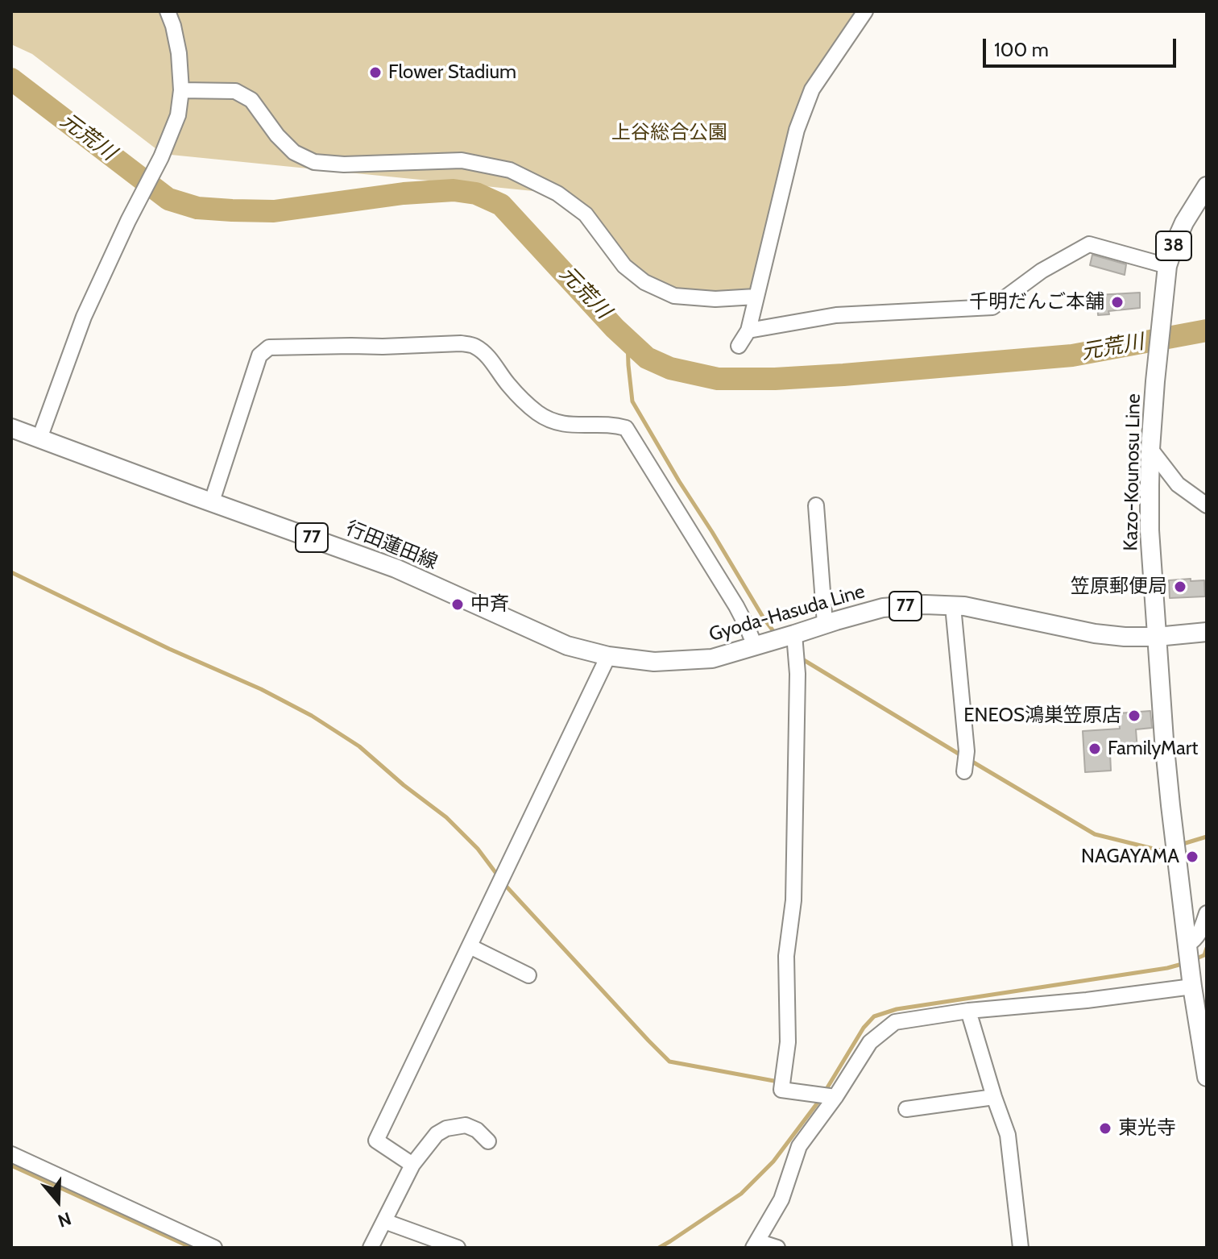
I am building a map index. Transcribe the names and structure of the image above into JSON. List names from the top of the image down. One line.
{"streets":{"main road":["38","Kazo-Kounosu Line","77","行田蓮田線","Gyoda-Hasuda Line"]},"crossings":[["Kazo-Kounosu Line","Gyoda-Hasuda Line"],["行田蓮田線","Gyoda-Hasuda Line"]],"water":["元荒川"],"parks":["上谷総合公園"],"places":["Flower Stadium","千明だんご本舗","笠原郵便局","中斉","ENEOS鴻巣笠原店","FamilyMart","NAGAYAMA","東光寺"],"scale_bar":"100 m","north":"bottom"}
